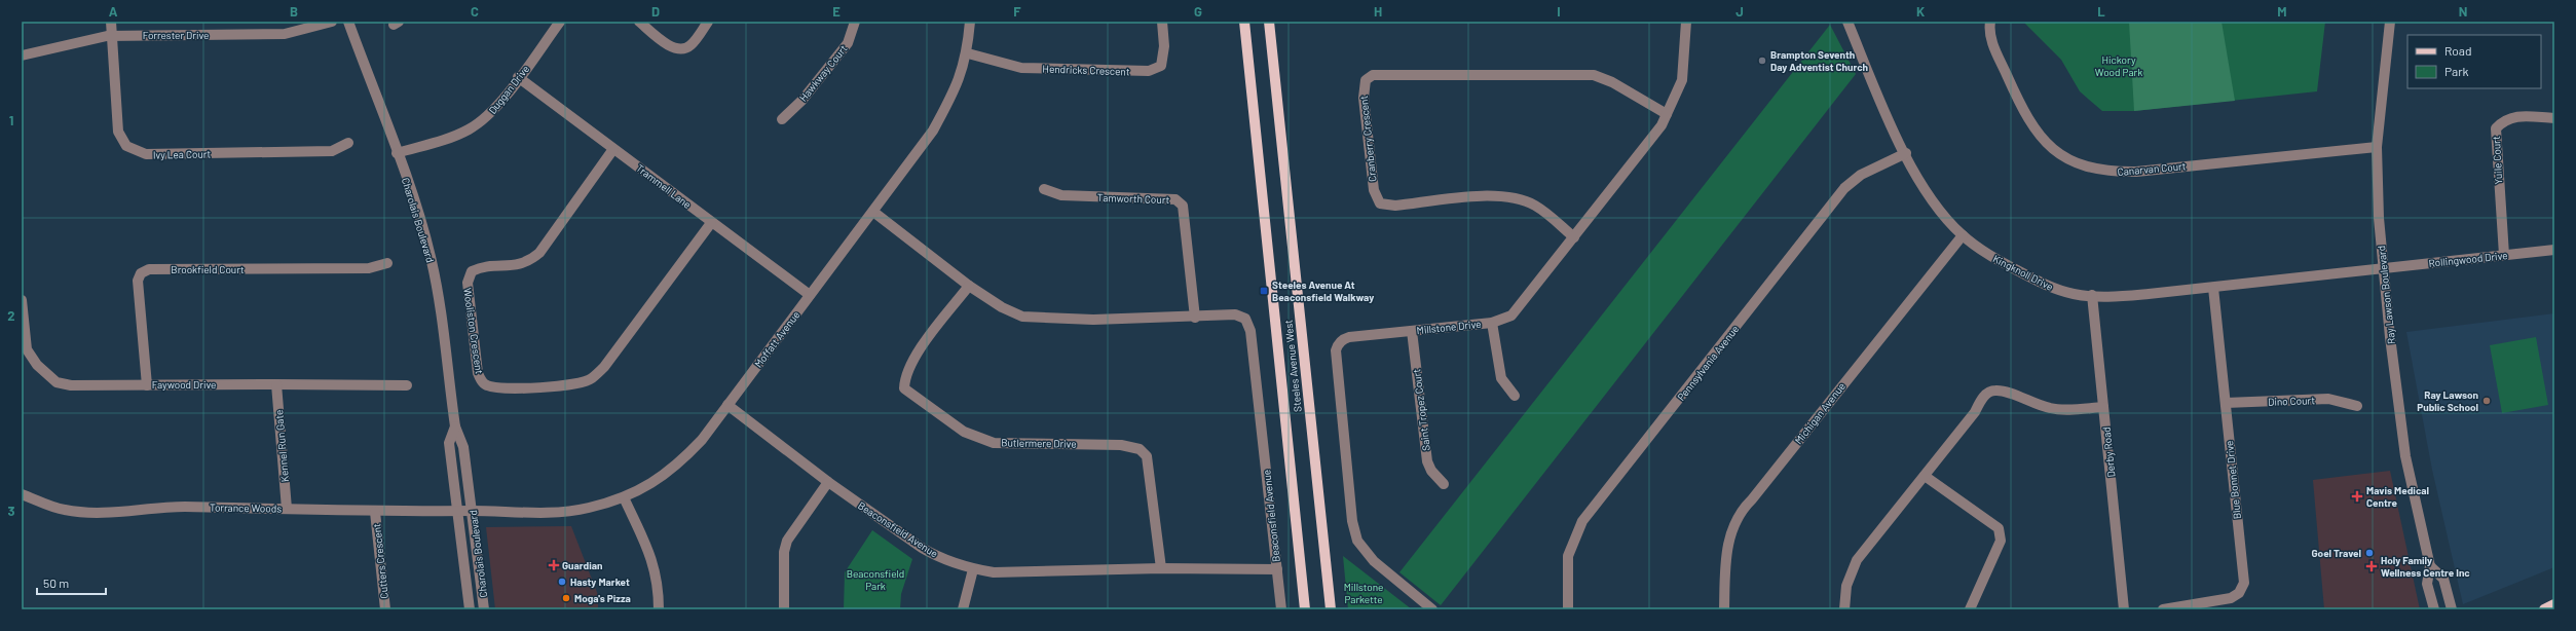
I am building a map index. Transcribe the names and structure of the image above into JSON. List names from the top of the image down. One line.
{"streets":{"main road":["Steeles Avenue West"],"street":["Forrester Drive","Hendricks Crescent","Hawkway Court","Duggan Drive","Cranberry Crescent","Ivy Lea Court","Yuile Court","Canarvan Court","Trammell Lane","Tamworth Court","Charolais Boulevard","Rollingwood Drive","Brookfield Court","Kingknoll Drive","Ray Lawson Boulevard","Millstone Drive","Wooliston Crescent","Moffatt Avenue","Pennsylvania Avenue","Faywood Drive","Dino Court","Saint Tropez Court","Michigan Avenue","Butlermere Drive","Kennel Run Gate","Derby Road","Blue Bonnet Drive","Torrance Woods","Beaconsfield Avenue","Cutters Crescent"]},"crossings":[["Forrester Drive","Ivy Lea Court"],["Hendricks Crescent","Moffatt Avenue"],["Duggan Drive","Trammell Lane"],["Duggan Drive","Charolais Boulevard"],["Cranberry Crescent","Millstone Drive"],["Yuile Court","Rollingwood Drive"],["Canarvan Court","Ray Lawson Boulevard"],["Trammell Lane","Wooliston Crescent"],["Trammell Lane","Moffatt Avenue"],["Tamworth Court","Beaconsfield Avenue"],["Charolais Boulevard","Moffatt Avenue"],["Charolais Boulevard","Torrance Woods"],["Rollingwood Drive","Kingknoll Drive"],["Rollingwood Drive","Ray Lawson Boulevard"],["Brookfield Court","Faywood Drive"],["Kingknoll Drive","Ray Lawson Boulevard"],["Kingknoll Drive","Pennsylvania Avenue"],["Kingknoll Drive","Michigan Avenue"],["Kingknoll Drive","Derby Road"],["Kingknoll Drive","Blue Bonnet Drive"],["Millstone Drive","Saint Tropez Court"],["Moffatt Avenue","Torrance Woods"],["Moffatt Avenue","Beaconsfield Avenue"],["Faywood Drive","Kennel Run Gate"],["Dino Court","Blue Bonnet Drive"],["Butlermere Drive","Beaconsfield Avenue"],["Kennel Run Gate","Torrance Woods"],["Torrance Woods","Cutters Crescent"]],"parks":["Hickory Wood Park","Beaconsfield Park","Millstone Parkette"],"places":{"other":["Brampton Seventh Day Adventist Church","Ray Lawson Public School","Goel Travel","Hasty Market","Moga's Pizza"],"transit":["Steeles Avenue At Beaconsfield Walkway"],"health":["Mavis Medical Centre","Guardian","Holy Family Wellness Centre Inc"]},"legend":["Road","Park"],"scale_bar":"50 m","grid":{"columns":["A","B","C","D","E","F","G","H","I","J","K","L","M","N"],"rows":["1","2","3"]}}
